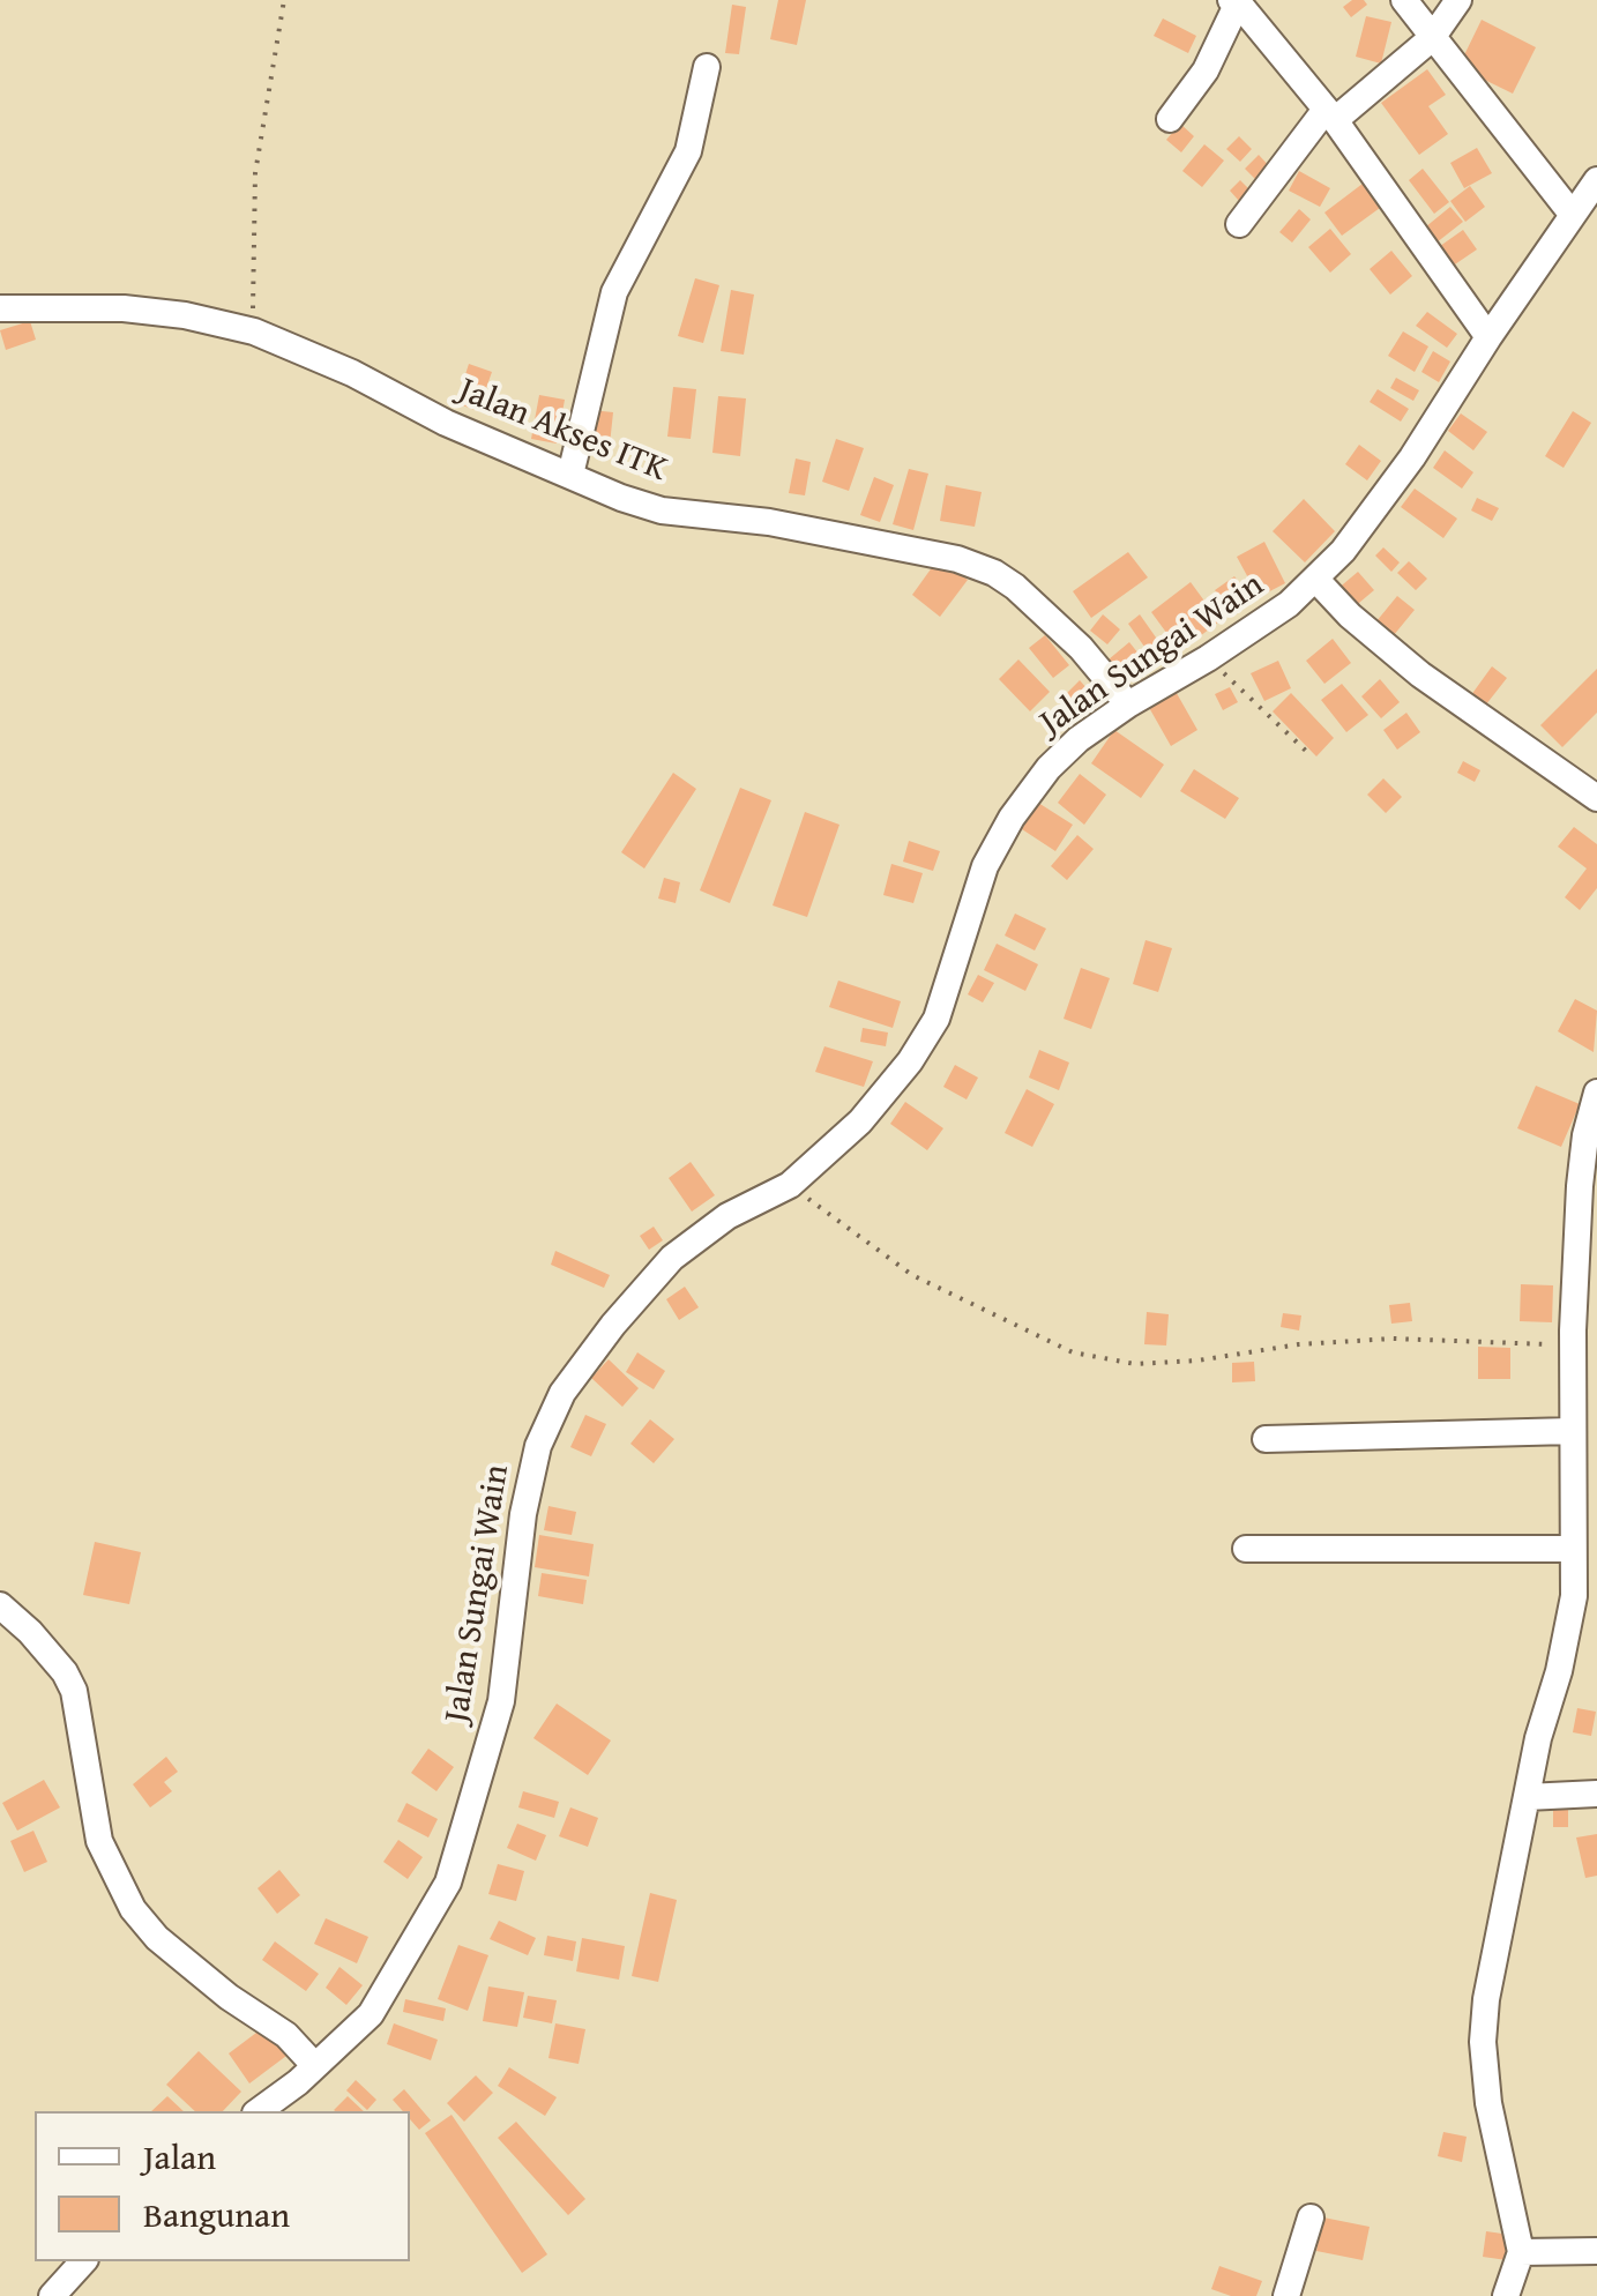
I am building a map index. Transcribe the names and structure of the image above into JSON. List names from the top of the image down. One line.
{"streets":{"street":["Jalan Akses ITK","Jalan Sungai Wain"]},"crossings":[["Jalan Akses ITK","Jalan Sungai Wain"]],"legend":["Jalan","Bangunan"]}
